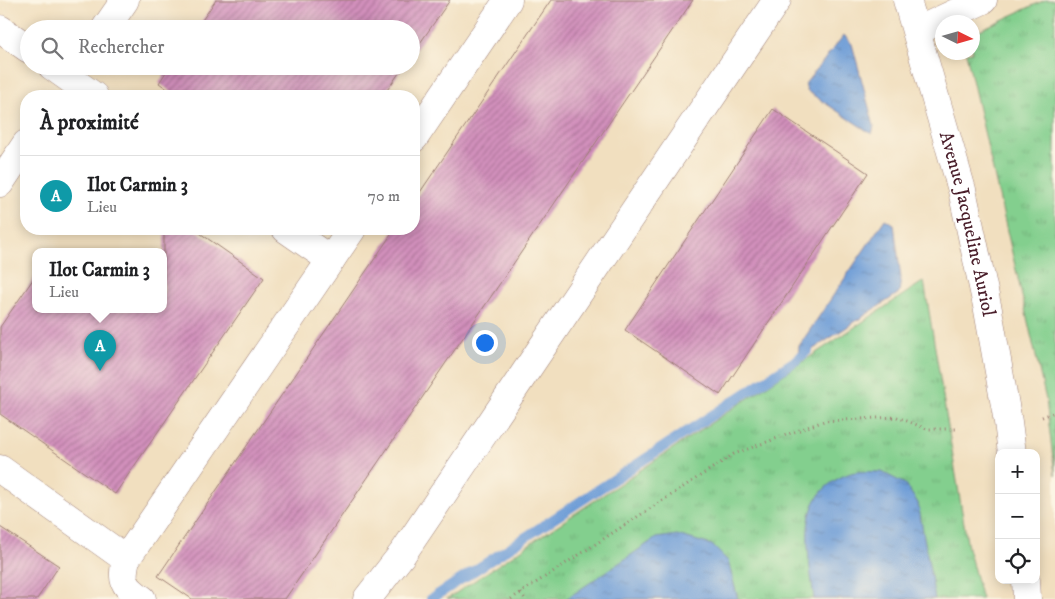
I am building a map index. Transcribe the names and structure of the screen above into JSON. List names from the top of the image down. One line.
{"streets":{"street":["Avenue Jacqueline Auriol"]},"north":"right","page":{"search":"Rechercher","heading":"À proximité","list":[{"mark":"A","name":"Ilot Carmin 3","note":"Lieu","value":"70 m"}],"popup":["Ilot Carmin 3","Lieu"],"pins":"A","map_buttons":["+","−"]}}
